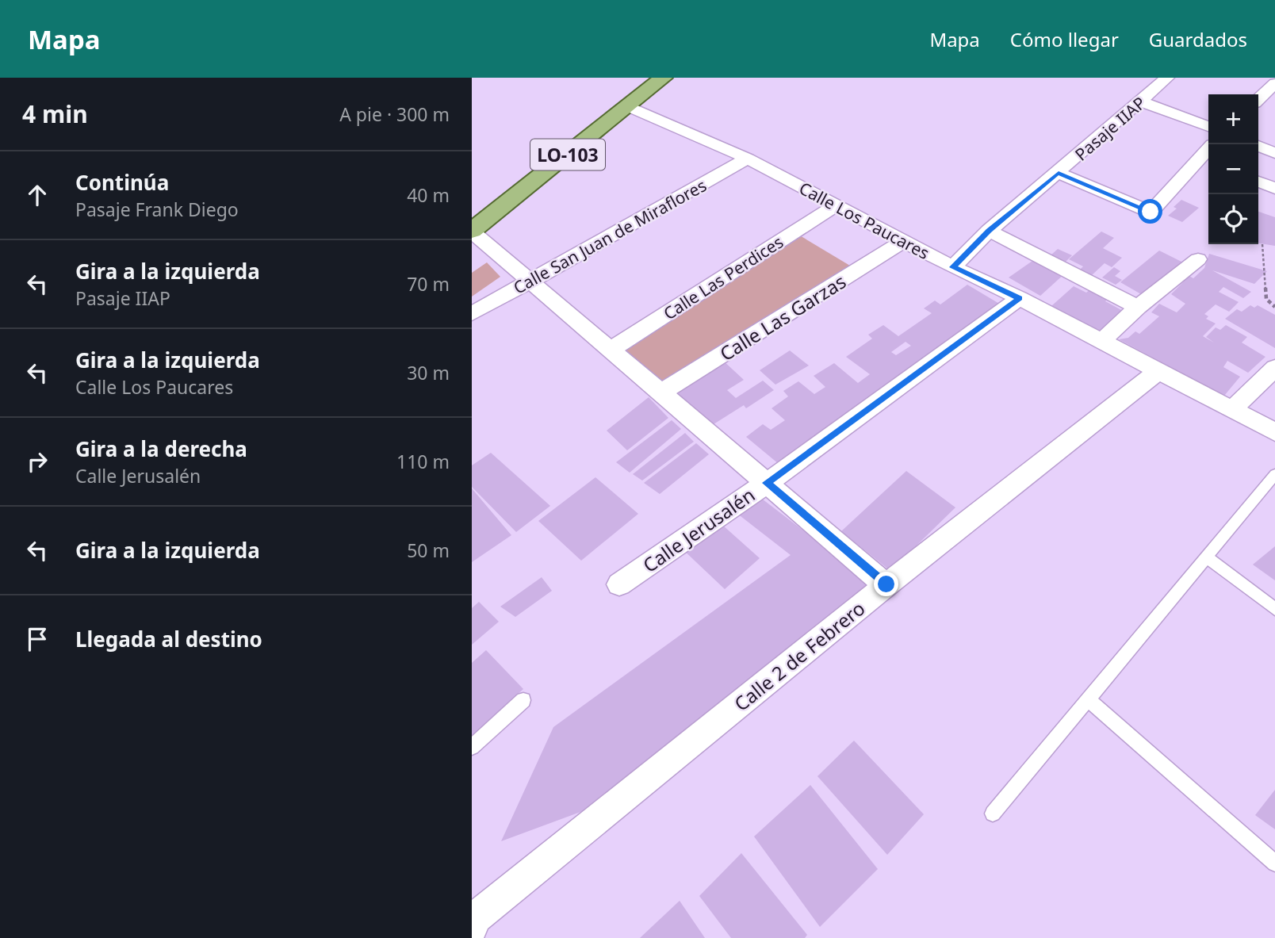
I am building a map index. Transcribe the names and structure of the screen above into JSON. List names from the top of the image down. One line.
{"streets":{"main road":["LO-103"],"street":["Pasaje IIAP","Calle Los Paucares","Calle San Juan de Miraflores","Calle Las Perdices","Calle Las Garzas","Calle Jerusalén","Calle 2 de Febrero"]},"crossings":[["Pasaje IIAP","Calle Los Paucares"],["LO-103","Calle Los Paucares"],["Calle Los Paucares","Calle San Juan de Miraflores"],["Calle Los Paucares","Calle Las Perdices"],["Calle Los Paucares","Calle Las Garzas"],["Calle Los Paucares","Calle Jerusalén"],["Calle Los Paucares","Calle 2 de Febrero"]],"page":{"header":"Mapa","nav":["Mapa","Cómo llegar","Guardados"],"heading":["4 min","A pie · 300 m"],"map_buttons":["+","−"],"list":[["Continúa","Pasaje Frank Diego","40 m"],["Gira a la izquierda","Pasaje IIAP","70 m"],["Gira a la izquierda","Calle Los Paucares","30 m"],["Gira a la derecha","Calle Jerusalén","110 m"],["Gira a la izquierda","50 m"],"Llegada al destino"]}}
